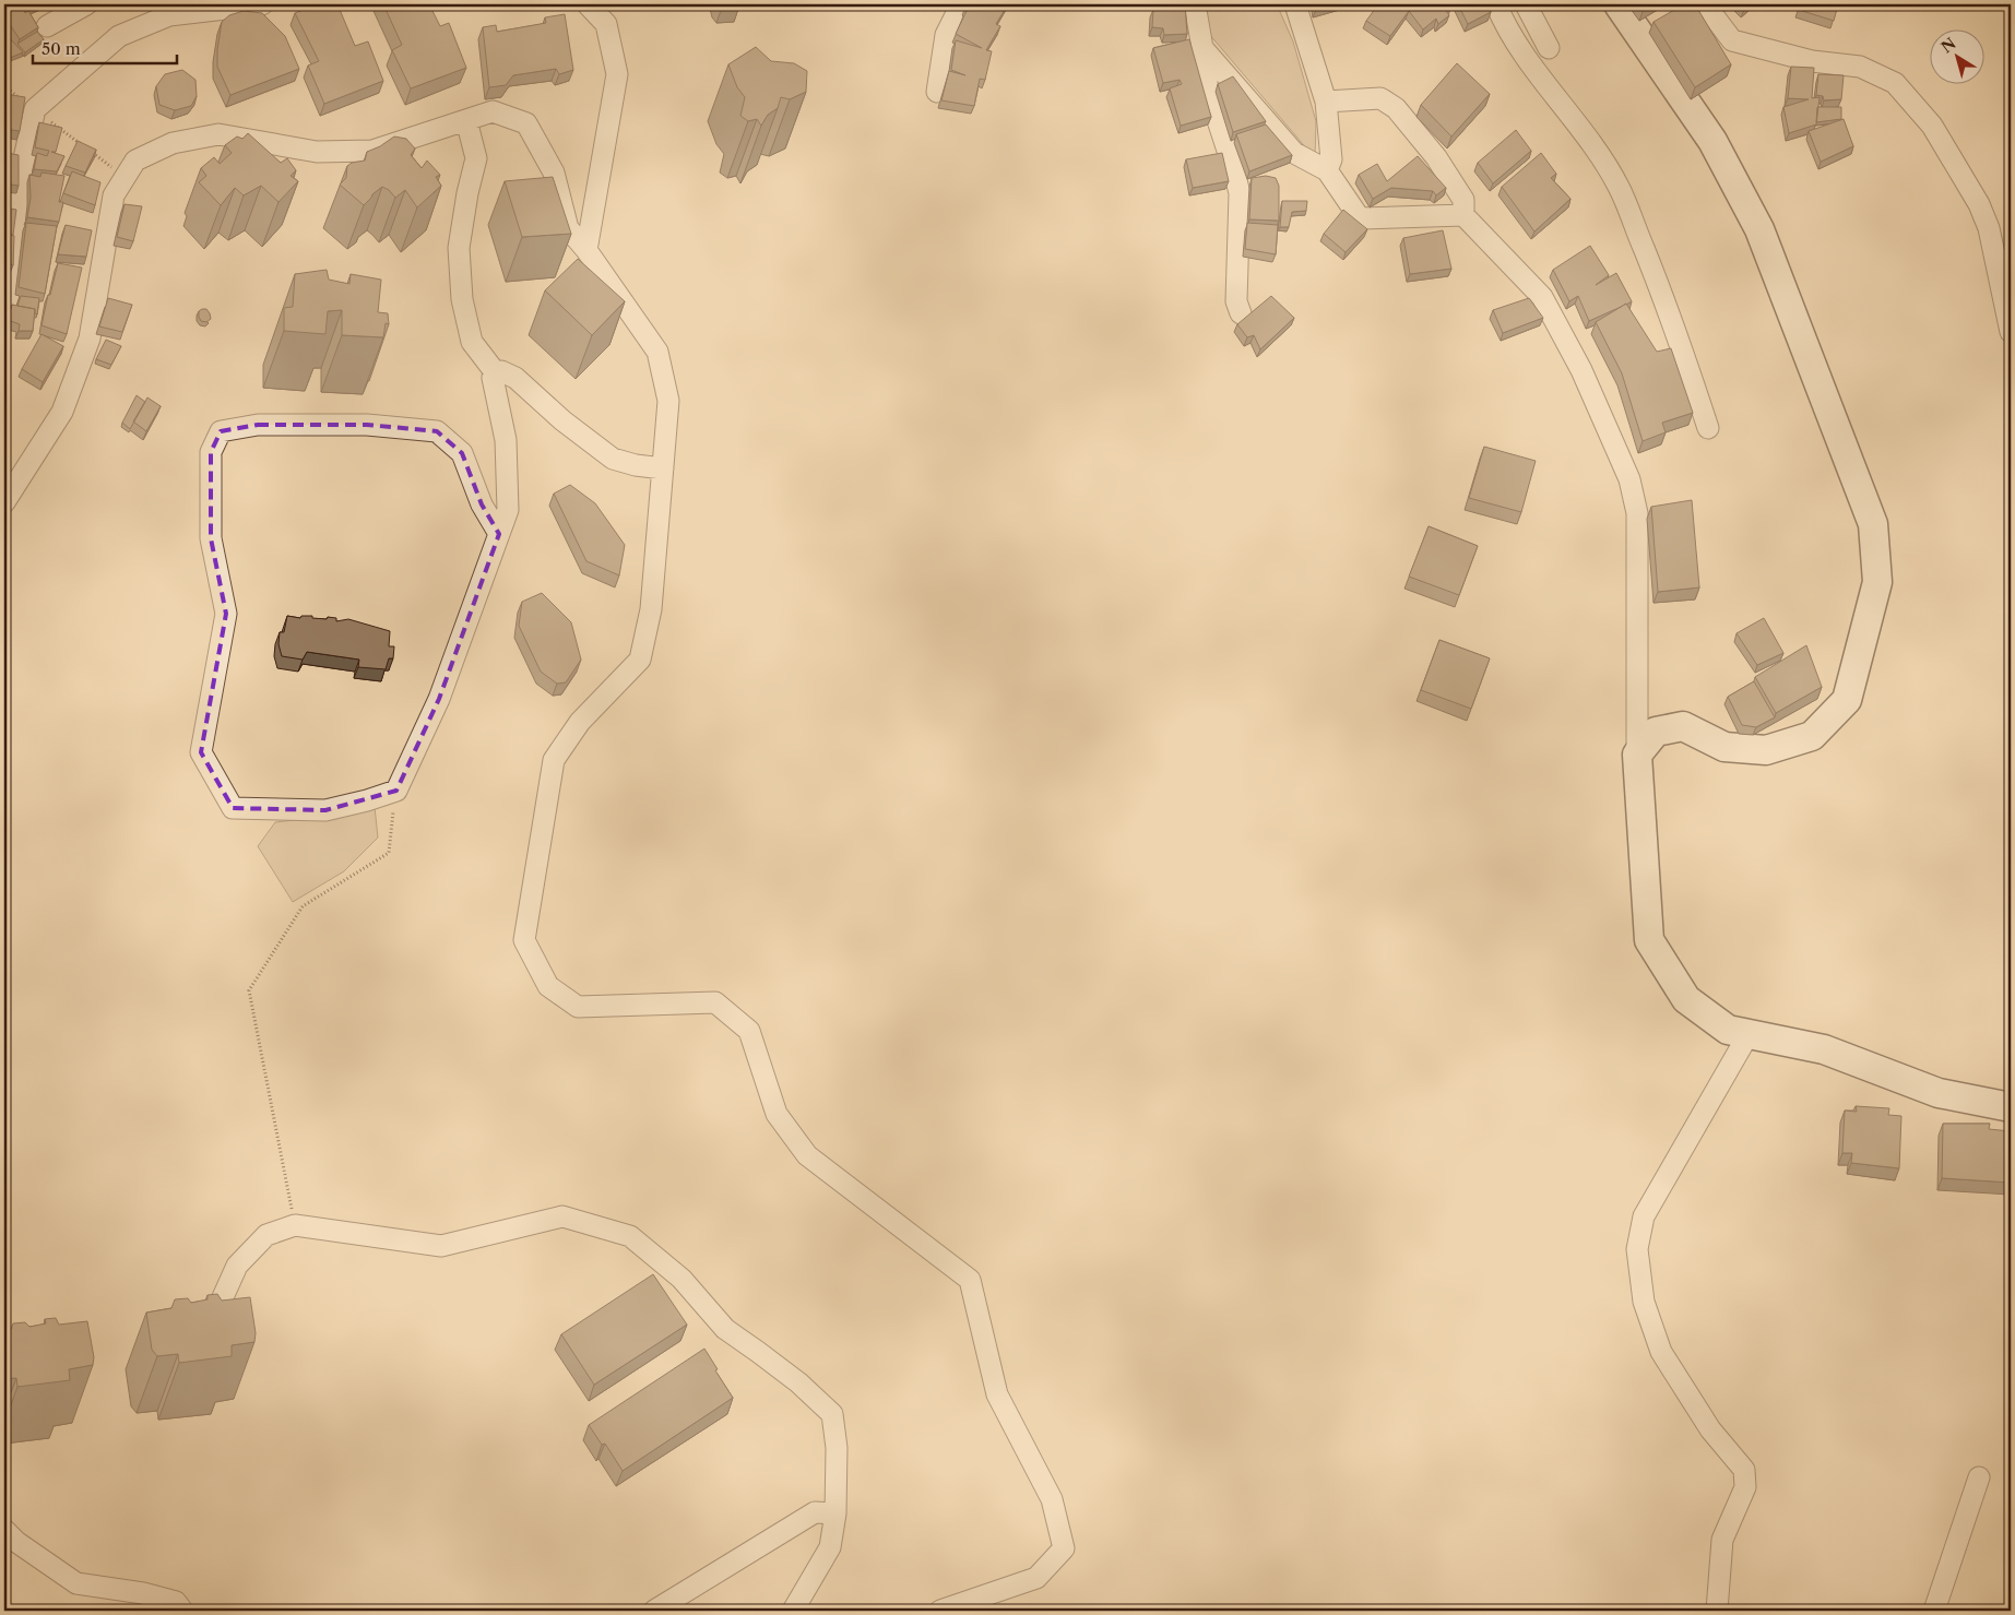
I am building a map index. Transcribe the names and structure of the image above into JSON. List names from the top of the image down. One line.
{"scale_bar":"50 m","north":"top left"}
